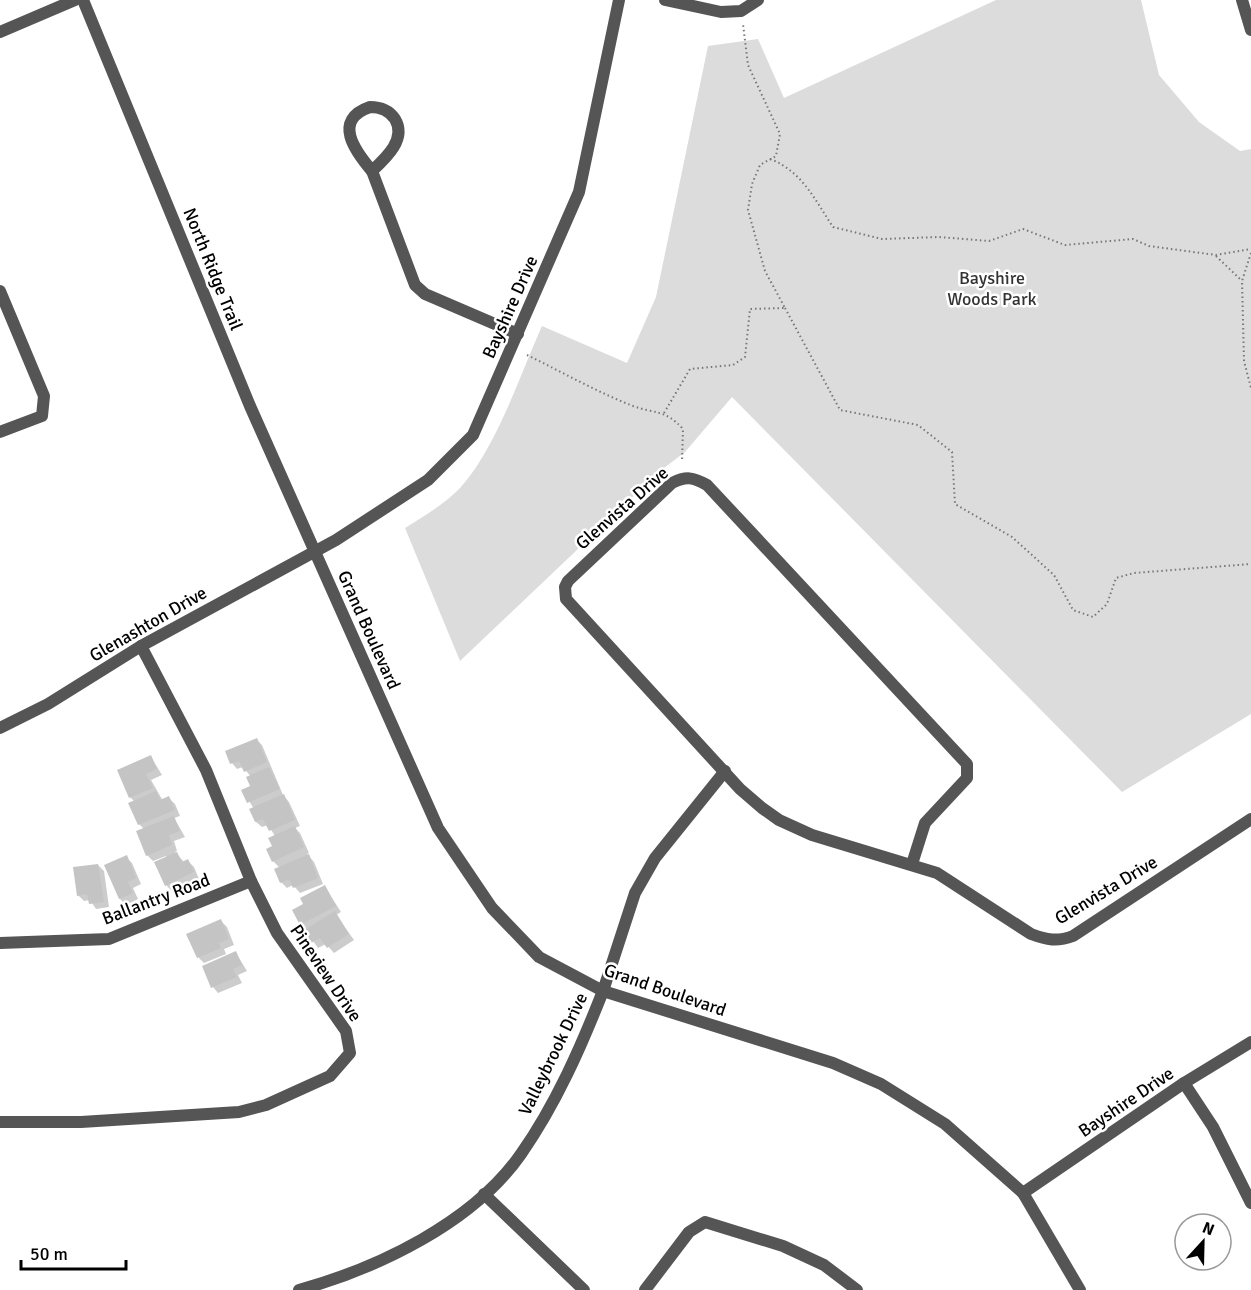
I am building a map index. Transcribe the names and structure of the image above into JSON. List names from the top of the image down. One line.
{"streets":{"street":["North Ridge Trail","Bayshire Drive","Glenvista Drive","Glenashton Drive","Grand Boulevard","Ballantry Road","Pineview Drive","Valleybrook Drive"]},"crossings":[["North Ridge Trail","Bayshire Drive"],["North Ridge Trail","Glenashton Drive"],["North Ridge Trail","Grand Boulevard"],["Bayshire Drive","Glenashton Drive"],["Bayshire Drive","Grand Boulevard"],["Glenvista Drive","Valleybrook Drive"],["Glenashton Drive","Grand Boulevard"],["Glenashton Drive","Pineview Drive"],["Grand Boulevard","Valleybrook Drive"],["Ballantry Road","Pineview Drive"]],"parks":["Bayshire Woods Park"],"scale_bar":"50 m","north":"top"}
